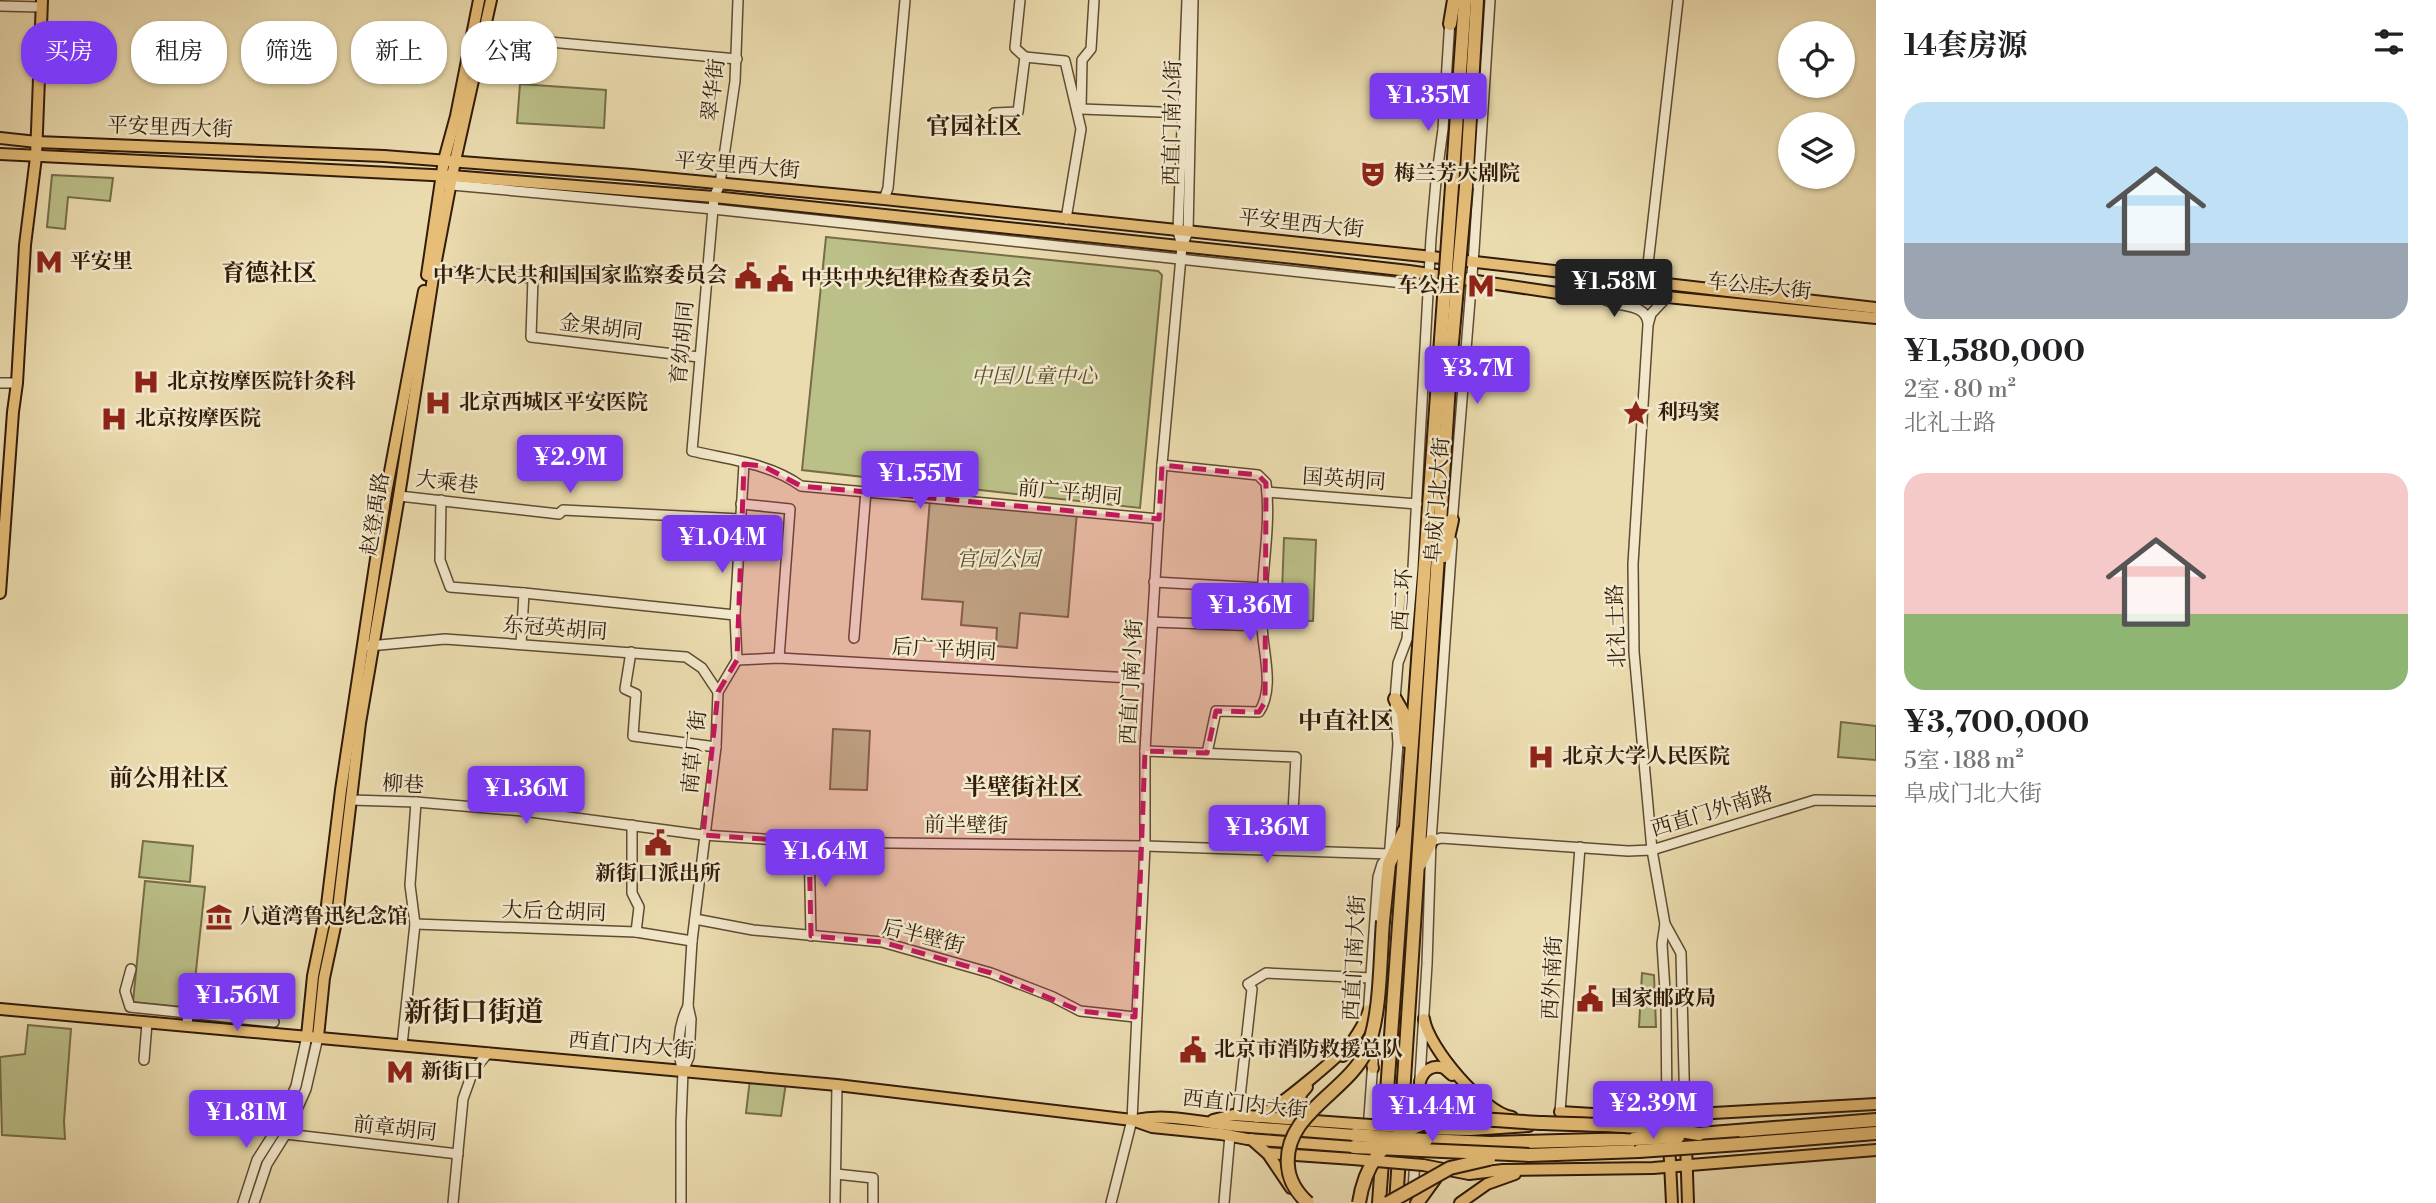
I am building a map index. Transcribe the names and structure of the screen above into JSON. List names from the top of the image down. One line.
{"streets":{"highway":["西二环"],"main road":["平安里西大街","车公庄大街","赵登禹路","西直门内大街"],"street":["翠华街","西直门南小街","金果胡同","育幼胡同","国英胡同","大乘巷","前广平胡同","阜成门北大街","北礼士路","东冠英胡同","后广平胡同","南草厂街","柳巷","西直门外南路","前半壁街","大后仓胡同","后半壁街","西直门南大街","西外南街","前章胡同"]},"crossings":[["翠华街","平安里西大街"],["翠华街","育幼胡同"],["西直门南小街","平安里西大街"],["西直门南小街","前广平胡同"],["西直门南小街","后广平胡同"],["西直门南小街","前半壁街"],["西直门南小街","后半壁街"],["西直门南小街","西直门内大街"],["平安里西大街","车公庄大街"],["平安里西大街","育幼胡同"],["平安里西大街","阜成门北大街"],["平安里西大街","赵登禹路"],["车公庄大街","阜成门北大街"],["金果胡同","育幼胡同"],["金果胡同","赵登禹路"],["育幼胡同","前广平胡同"],["国英胡同","阜成门北大街"],["大乘巷","赵登禹路"],["阜成门北大街","西直门外南路"],["阜成门北大街","前半壁街"],["阜成门北大街","西直门南大街"],["赵登禹路","东冠英胡同"],["赵登禹路","柳巷"],["赵登禹路","西直门内大街"],["北礼士路","西直门外南路"],["东冠英胡同","南草厂街"],["后广平胡同","南草厂街"],["南草厂街","柳巷"],["南草厂街","前半壁街"],["南草厂街","大后仓胡同"],["南草厂街","后半壁街"],["南草厂街","西直门内大街"],["柳巷","前半壁街"],["西直门外南路","西外南街"],["前半壁街","西直门南大街"]],"districts":["官园社区","育德社区","中直社区","前公用社区","半壁街社区","新街口街道"],"parks":["中国儿童中心","官园公园"],"places":{"theatre":["梅兰芳大剧院"],"metro station":["平安里","车公庄","新街口"],"public building":["中华人民共和国国家监察委员会","中共中央纪律检查委员会","新街口派出所","国家邮政局","北京市消防救援总队"],"hospital":["北京按摩医院针灸科","北京西城区平安医院","北京按摩医院","北京大学人民医院"],"place":["利玛窦"],"museum":["八道湾鲁迅纪念馆"]},"page":{"heading":"14套房源","chip":["买房","租房","筛选","新上","公寓"],"price":["¥1.35M","¥1.58M","¥3.7M","¥2.9M","¥1.55M","¥1.04M","¥1.36M","¥1.36M","¥1.36M","¥1.64M","¥1.56M","¥2.39M","¥1.44M","¥1.81M"],"list":[{"name":"¥1,580,000","note":"2室 · 80 m² · 北礼士路"},{"name":"¥3,700,000","note":"5室 · 188 m² · 阜成门北大街"}]}}
